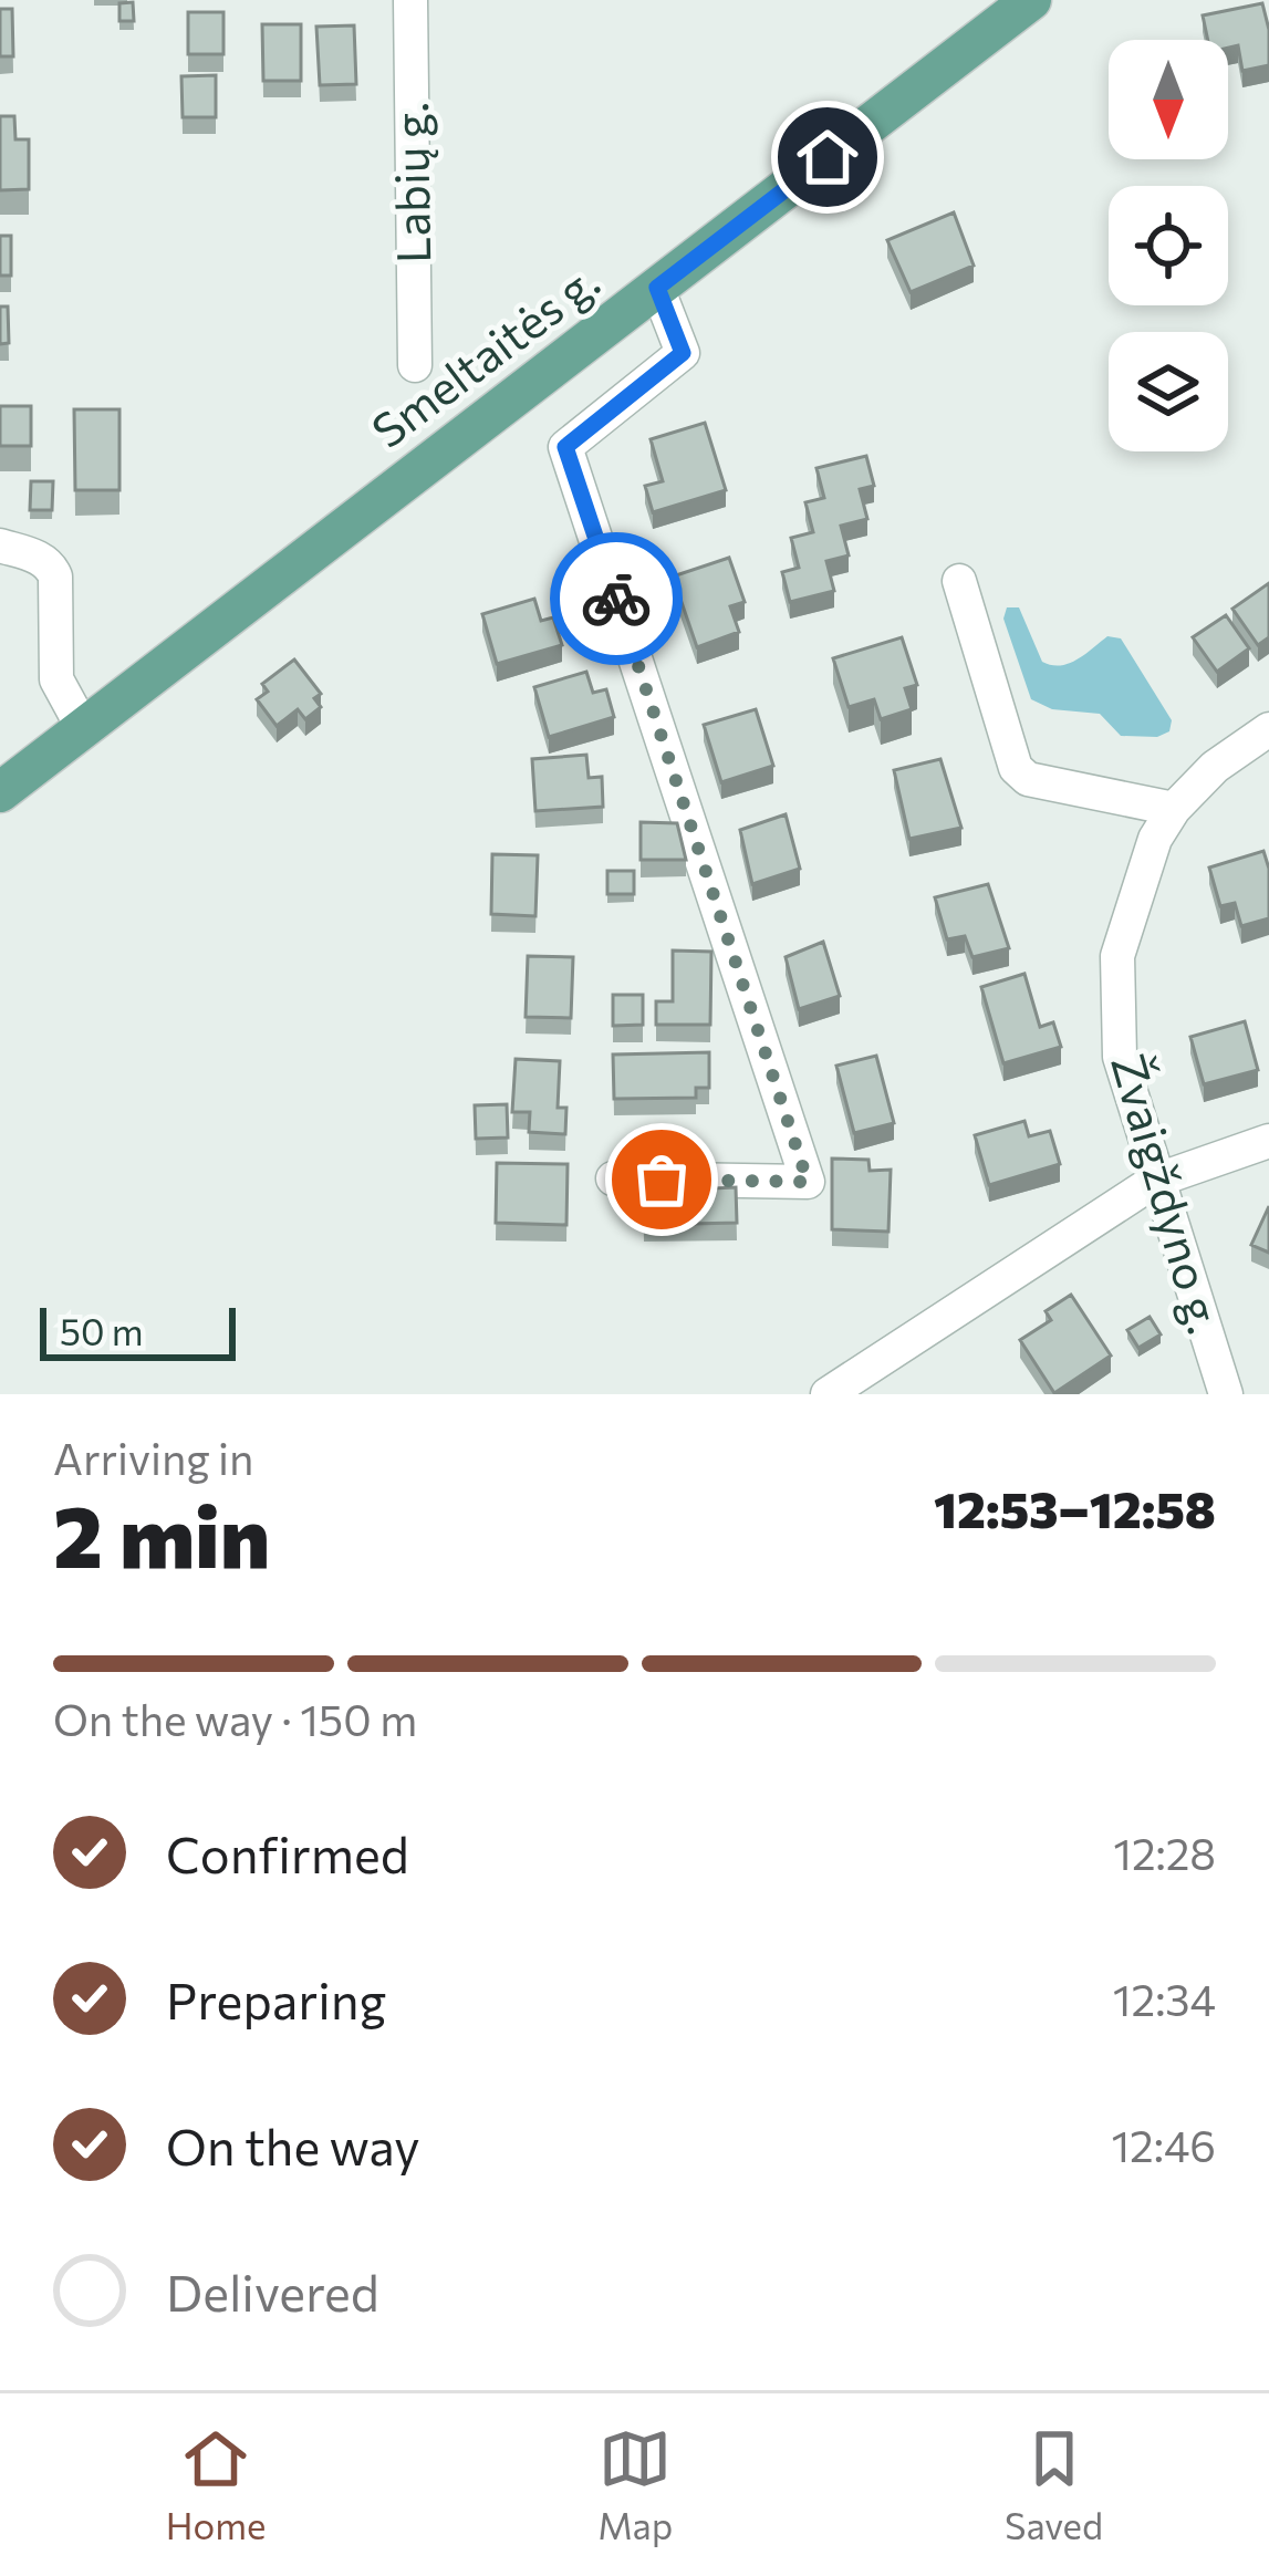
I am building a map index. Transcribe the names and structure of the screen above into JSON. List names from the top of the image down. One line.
{"streets":{"main road":["Smeltaitės g."],"street":["Labių g.","Žvaigždyno g."]},"scale_bar":"50 m","north":"bottom","page":{"scale":"50 m","heading":["2 min","Arriving in","12:53–12:58"],"bar":"On the way · 150 m","list":[["Confirmed","12:28"],["Preparing","12:34"],["On the way","12:46"],"Delivered"],"tabs":["Home","Map","Saved"]}}
